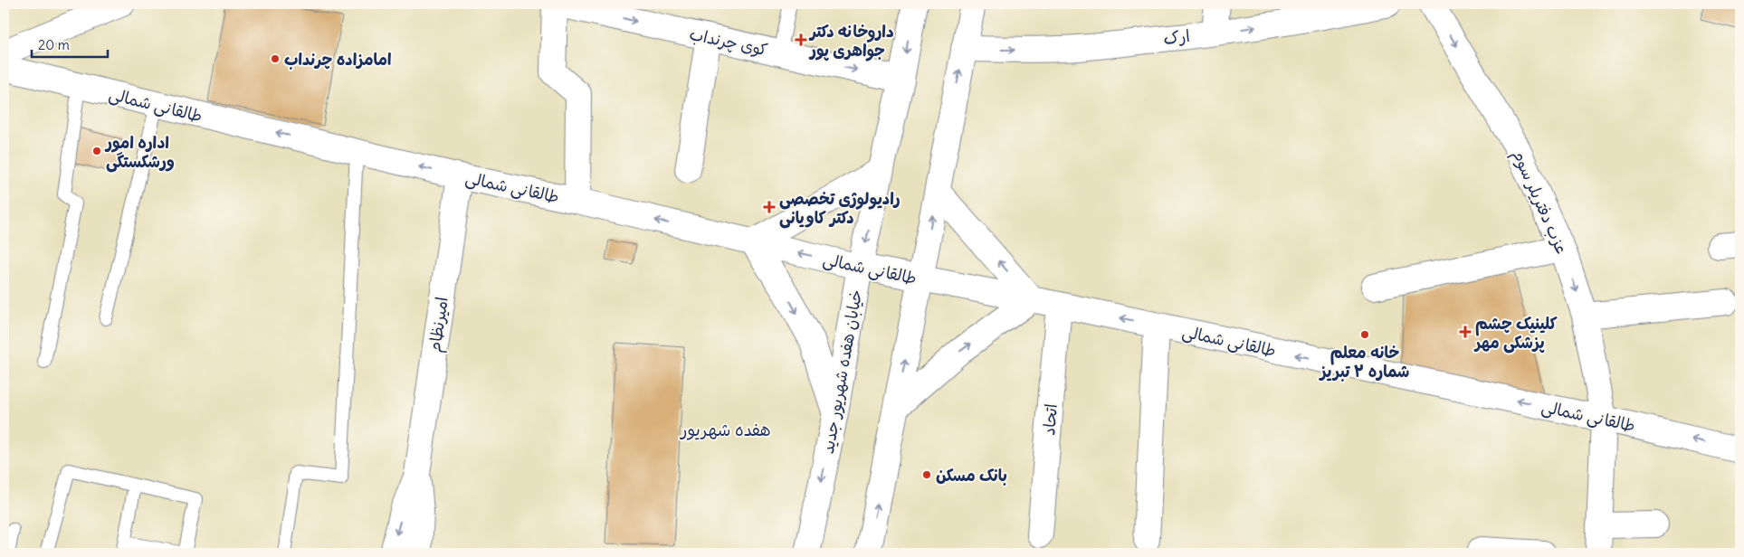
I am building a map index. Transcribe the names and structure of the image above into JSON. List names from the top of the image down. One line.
{"streets":{"main road":["ارک","کوی چرنداب","طالقانی شمالی","عزب دفتریلر سوم","امیرنظام","خیابان هفده شهریور جدید","اتحاد"]},"crossings":[["کوی چرنداب","خیابان هفده شهریور جدید"],["طالقانی شمالی","عزب دفتریلر سوم"],["طالقانی شمالی","امیرنظام"],["طالقانی شمالی","خیابان هفده شهریور جدید"],["طالقانی شمالی","اتحاد"]],"one_way":["ارک","کوی چرنداب","عزب دفتریلر سوم"],"districts":["هفده شهریور"],"places":{"health":["داروخانه دکتر جواهری پور","رادیولوژی تخصصی دکتر کاویانی","کلینیک چشم پزشکی مهر"],"other":["امامزاده چرنداب","اداره امور ورشکستگی","خانه معلم شماره ۲ تبریز","بانک مسکن"]},"scale_bar":"20 m"}
